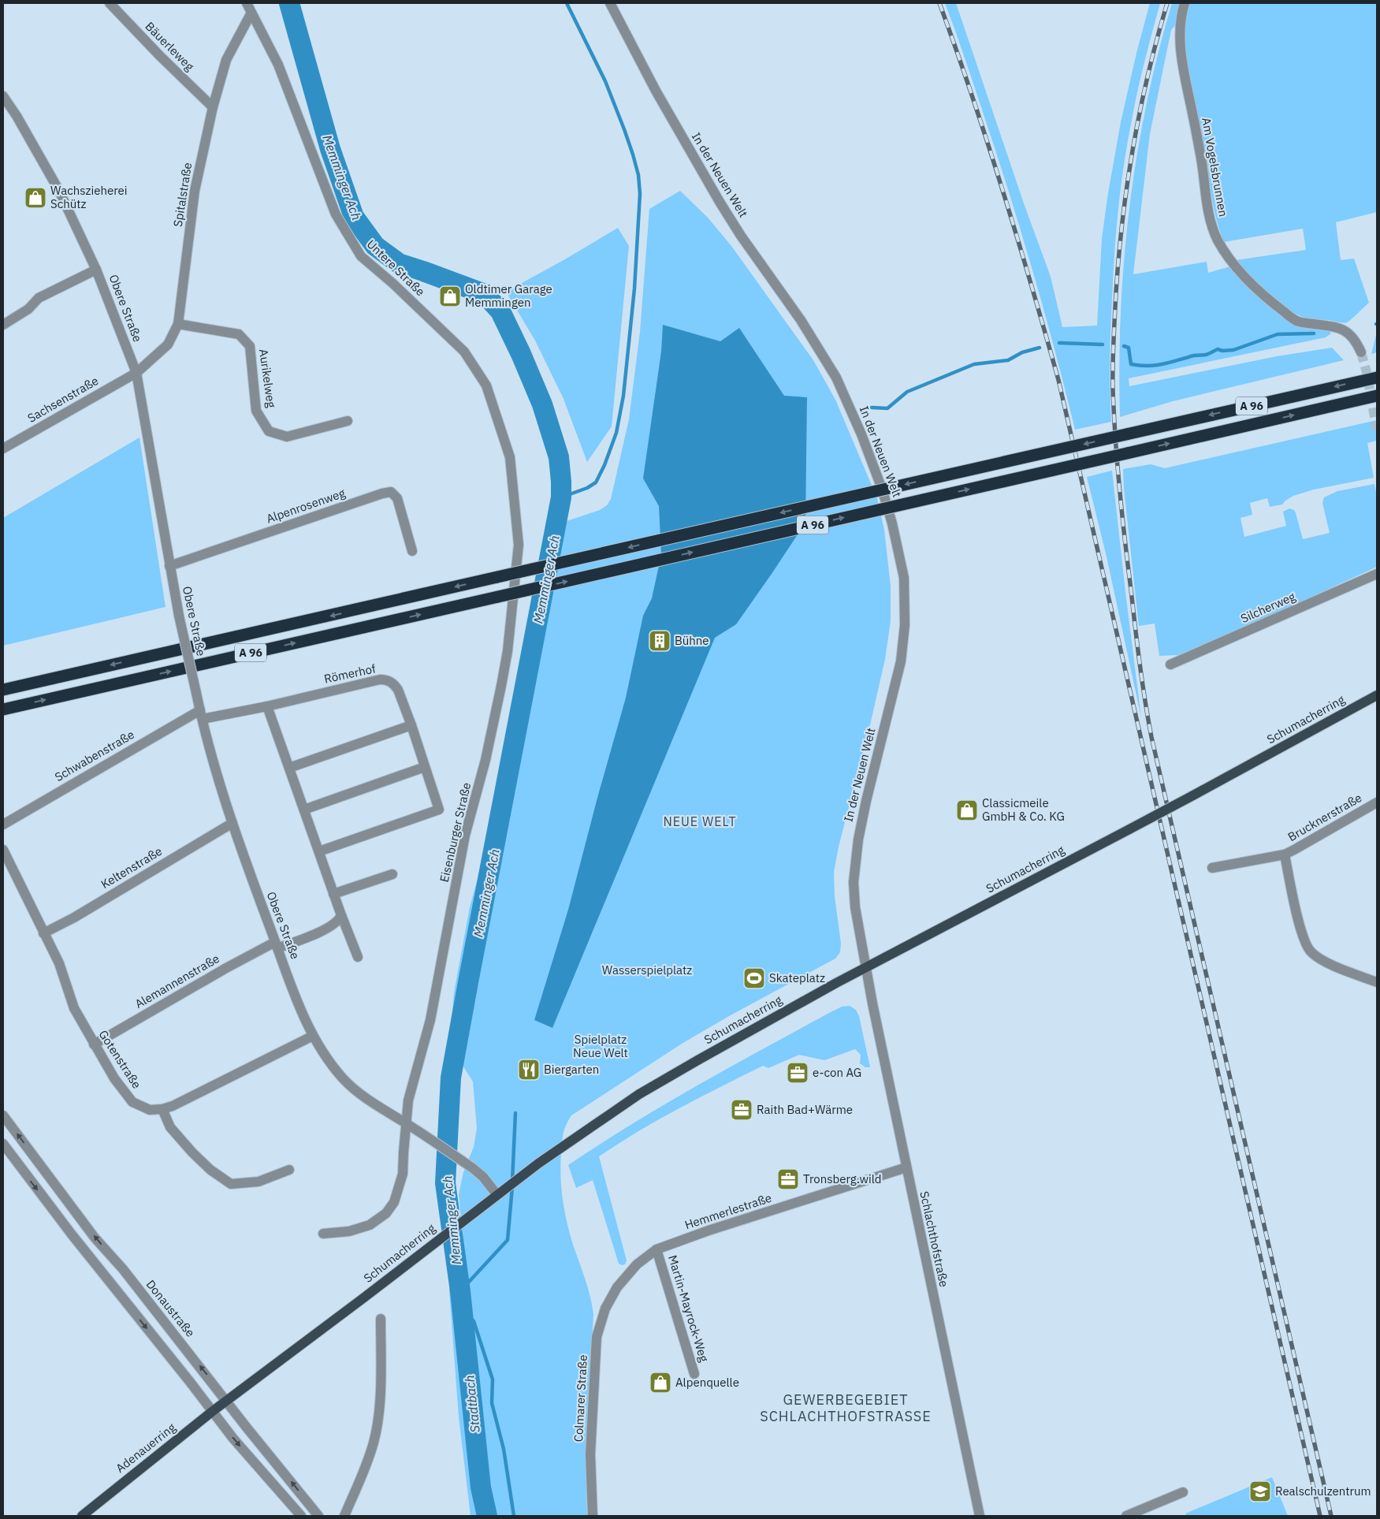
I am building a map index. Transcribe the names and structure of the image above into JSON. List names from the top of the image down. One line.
{"streets":{"highway":["A 96"],"main road":["Schumacherring","Adenauerring"],"street":["Bäuerleweg","Am Vogelsbrunnen","In der Neuen Welt","Spitalstraße","Untere Straße","Obere Straße","Aurikelweg","Sachsenstraße","Alpenrosenweg","Silcherweg","Römerhof","Schwabenstraße","Brucknerstraße","Eisenburger Straße","Keltenstraße","Alemannenstraße","Gotenstraße","Hemmerlestraße","Schlachthofstraße","Donaustraße","Martin-Mayrock-Weg","Colmarer Straße"]},"crossings":[["Bäuerleweg","Spitalstraße"],["In der Neuen Welt","Schumacherring"],["In der Neuen Welt","Schlachthofstraße"],["Spitalstraße","Untere Straße"],["Spitalstraße","Obere Straße"],["Spitalstraße","Aurikelweg"],["Spitalstraße","Sachsenstraße"],["Untere Straße","Eisenburger Straße"],["Obere Straße","Sachsenstraße"],["Obere Straße","Alpenrosenweg"],["Obere Straße","Römerhof"],["Obere Straße","Schumacherring"],["Obere Straße","Schwabenstraße"],["Obere Straße","Eisenburger Straße"],["Obere Straße","Keltenstraße"],["Obere Straße","Alemannenstraße"],["Obere Straße","Gotenstraße"],["Römerhof","Schwabenstraße"],["Schumacherring","Schlachthofstraße"],["Schumacherring","Donaustraße"],["Schumacherring","Adenauerring"],["Keltenstraße","Gotenstraße"],["Alemannenstraße","Gotenstraße"],["Hemmerlestraße","Schlachthofstraße"],["Hemmerlestraße","Martin-Mayrock-Weg"],["Hemmerlestraße","Colmarer Straße"],["Donaustraße","Adenauerring"]],"districts":["NEUE WELT","GEWERBEGEBIET SCHLACHTHOFSTRASSE"],"water":["Memminger Ach","Stadtbach"],"parks":["Wasserspielplatz","Spielplatz Neue Welt"],"places":{"shop":["Wachszieherei Schütz","Oldtimer Garage Memmingen","Classicmeile GmbH & Co. KG","Alpenquelle"],"building":["Bühne"],"sports":["Skateplatz"],"restaurant":["Biergarten"],"office":["e-con AG","Raith Bad+Wärme","Tronsberg.wild"],"school or university":["Realschulzentrum"]}}
